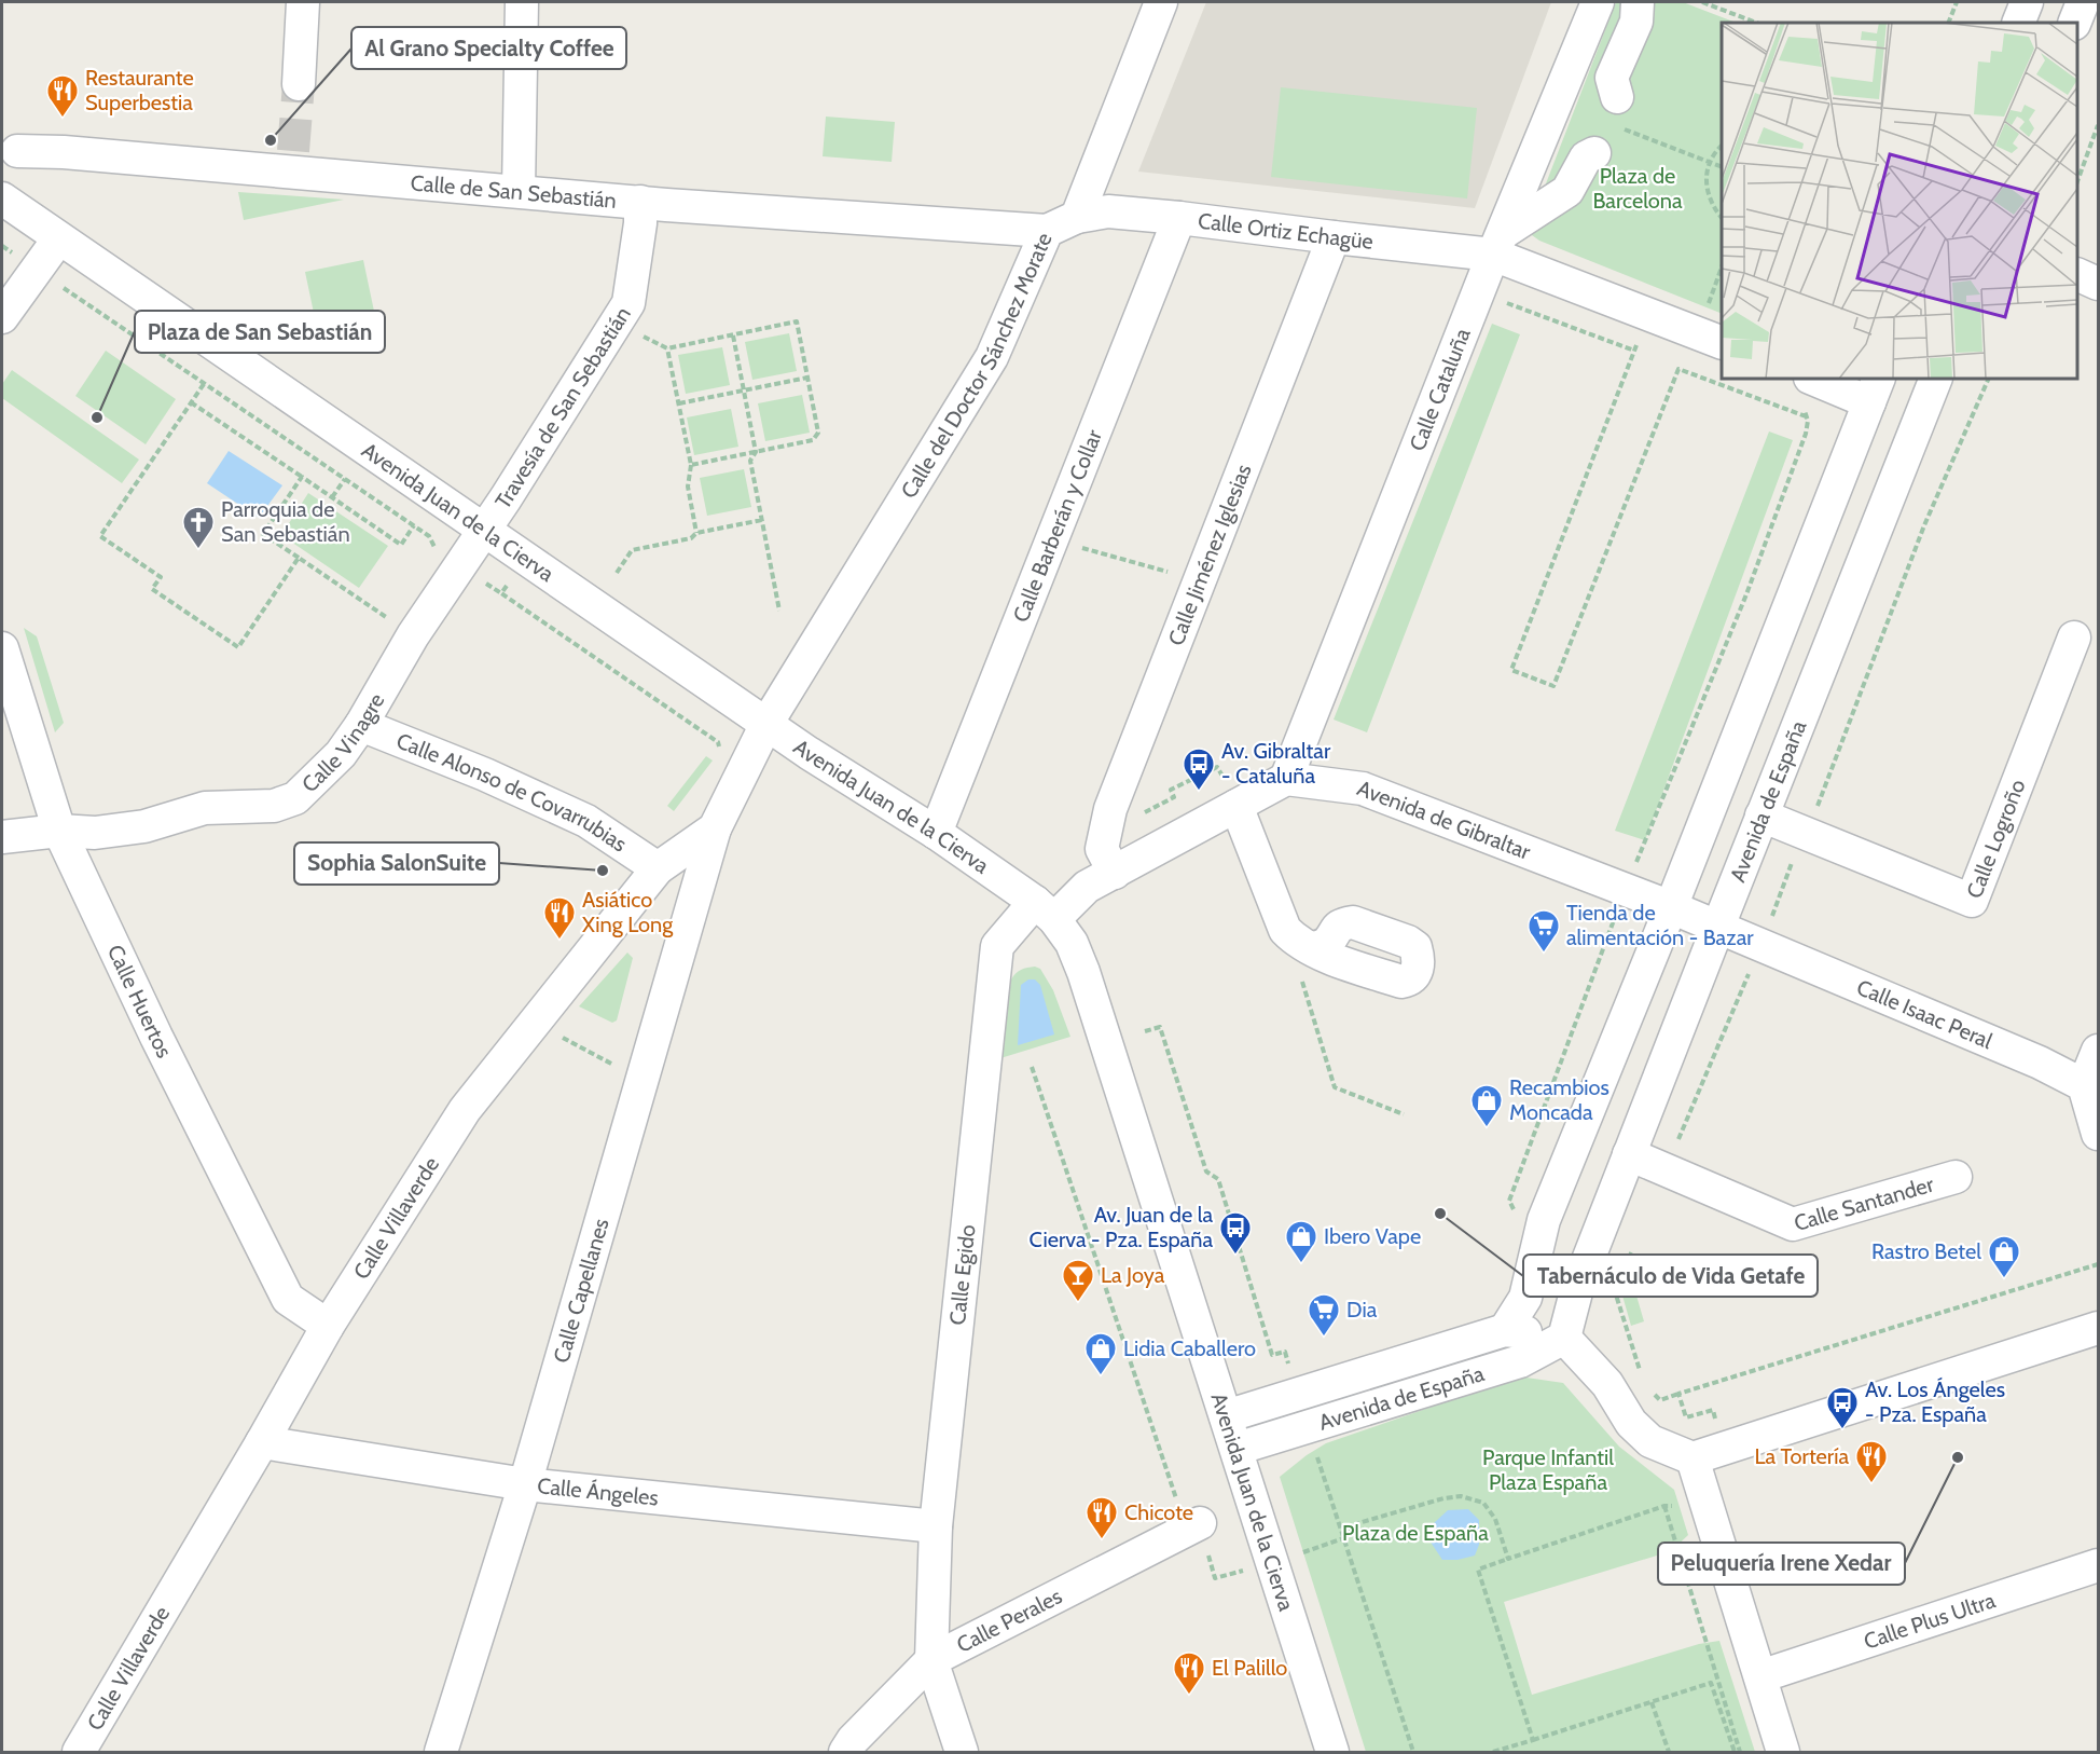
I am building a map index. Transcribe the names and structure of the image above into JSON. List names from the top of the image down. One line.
{"streets":{"street":["Calle de San Sebastián","Calle Ortiz Echagüe","Calle del Doctor Sánchez Morate","Calle Cataluña","Travesía de San Sebastián","Avenida Juan de la Cierva","Calle Barberán y Collar","Calle Jiménez Iglesias","Calle Vinagre","Calle Alonso de Covarrubias","Avenida de España","Avenida de Gibraltar","Calle Logroño","Calle Huertos","Calle Isaac Peral","Calle Santander","Calle Villaverde","Calle Egido","Calle Capellanes","Calle Ángeles","Calle Perales","Calle Plus Ultra"]},"crossings":[["Calle de San Sebastián","Calle del Doctor Sánchez Morate"],["Calle de San Sebastián","Travesía de San Sebastián"],["Calle Ortiz Echagüe","Calle del Doctor Sánchez Morate"],["Calle Ortiz Echagüe","Calle Cataluña"],["Calle Ortiz Echagüe","Calle Barberán y Collar"],["Calle Ortiz Echagüe","Calle Jiménez Iglesias"],["Calle del Doctor Sánchez Morate","Avenida Juan de la Cierva"],["Calle del Doctor Sánchez Morate","Calle Villaverde"],["Calle Cataluña","Avenida de Gibraltar"],["Travesía de San Sebastián","Avenida Juan de la Cierva"],["Travesía de San Sebastián","Calle Vinagre"],["Avenida Juan de la Cierva","Calle Barberán y Collar"],["Avenida Juan de la Cierva","Calle Vinagre"],["Avenida Juan de la Cierva","Avenida de España"],["Avenida Juan de la Cierva","Calle Villaverde"],["Avenida Juan de la Cierva","Calle Egido"],["Calle Vinagre","Calle Alonso de Covarrubias"],["Calle Vinagre","Calle Huertos"],["Calle Alonso de Covarrubias","Calle Villaverde"],["Avenida de España","Avenida de Gibraltar"],["Avenida de España","Calle Logroño"],["Avenida de España","Calle Isaac Peral"],["Avenida de España","Calle Santander"],["Avenida de Gibraltar","Calle Isaac Peral"],["Calle Huertos","Calle Villaverde"],["Calle Villaverde","Calle Capellanes"],["Calle Villaverde","Calle Ángeles"],["Calle Egido","Calle Ángeles"],["Calle Egido","Calle Perales"],["Calle Capellanes","Calle Ángeles"]],"parks":["Plaza de Barcelona","Parque Infantil Plaza España","Plaza de España"],"places":{"restaurant":["Restaurante Superbestia","Asiático Xing Long","La Tortería","Chicote","El Palillo"],"other":["Al Grano Specialty Coffee","Plaza de San Sebastián","Sophia SalonSuite","Tabernáculo de Vida Getafe","Peluquería Irene Xedar"],"church":["Parroquia de San Sebastián"],"bus stop":["Av. Gibraltar - Cataluña","Av. Juan de la Cierva - Pza. España","Av. Los Ángeles - Pza. España"],"supermarket":["Tienda de alimentación - Bazar","Dia"],"shop":["Recambios Moncada","Ibero Vape","Rastro Betel","Lidia Caballero"],"bar":["La Joya"]}}
